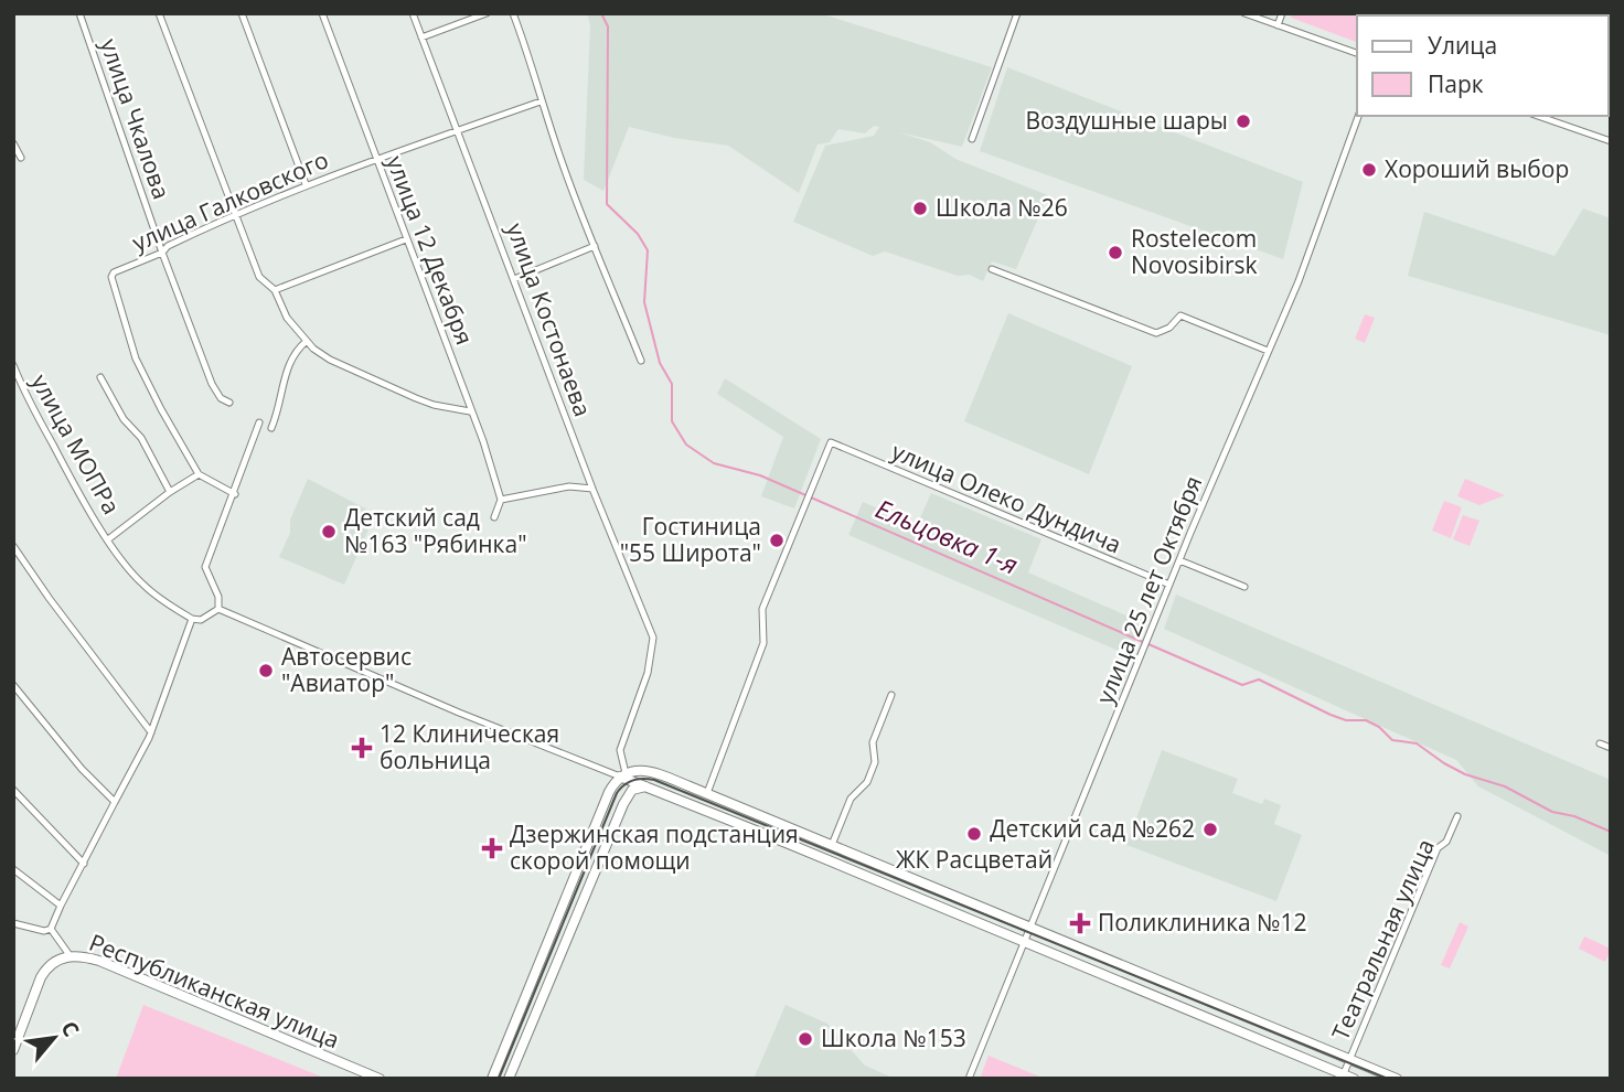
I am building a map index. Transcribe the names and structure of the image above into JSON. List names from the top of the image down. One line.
{"streets":{"main road":["Республиканская улица"],"street":["улица Чкалова","улица Галковского","улица 12 Декабря","улица Костонаева","улица МОПРа","улица Олеко Дундича","улица 25 лет Октября","Театральная улица"]},"crossings":[["улица Чкалова","улица Галковского"],["улица Галковского","улица 12 Декабря"],["улица Галковского","улица Костонаева"],["улица Галковского","улица МОПРа"],["улица Олеко Дундича","улица 25 лет Октября"]],"water":["Ельцовка 1-я"],"places":{"other":["Воздушные шары","Хороший выбор","Школа №26","Rostelecom Novosibirsk","Детский сад №163 \"Рябинка\"","Гостиница \"55 Широта\"","Автосервис \"Авиатор\"","Детский сад №262","ЖК Расцветай","Школа №153"],"health":["12 Клиническая больница","Дзержинская подстанция скорой помощи","Поликлиника №12"]},"legend":["Улица","Парк"],"north":"top right"}
